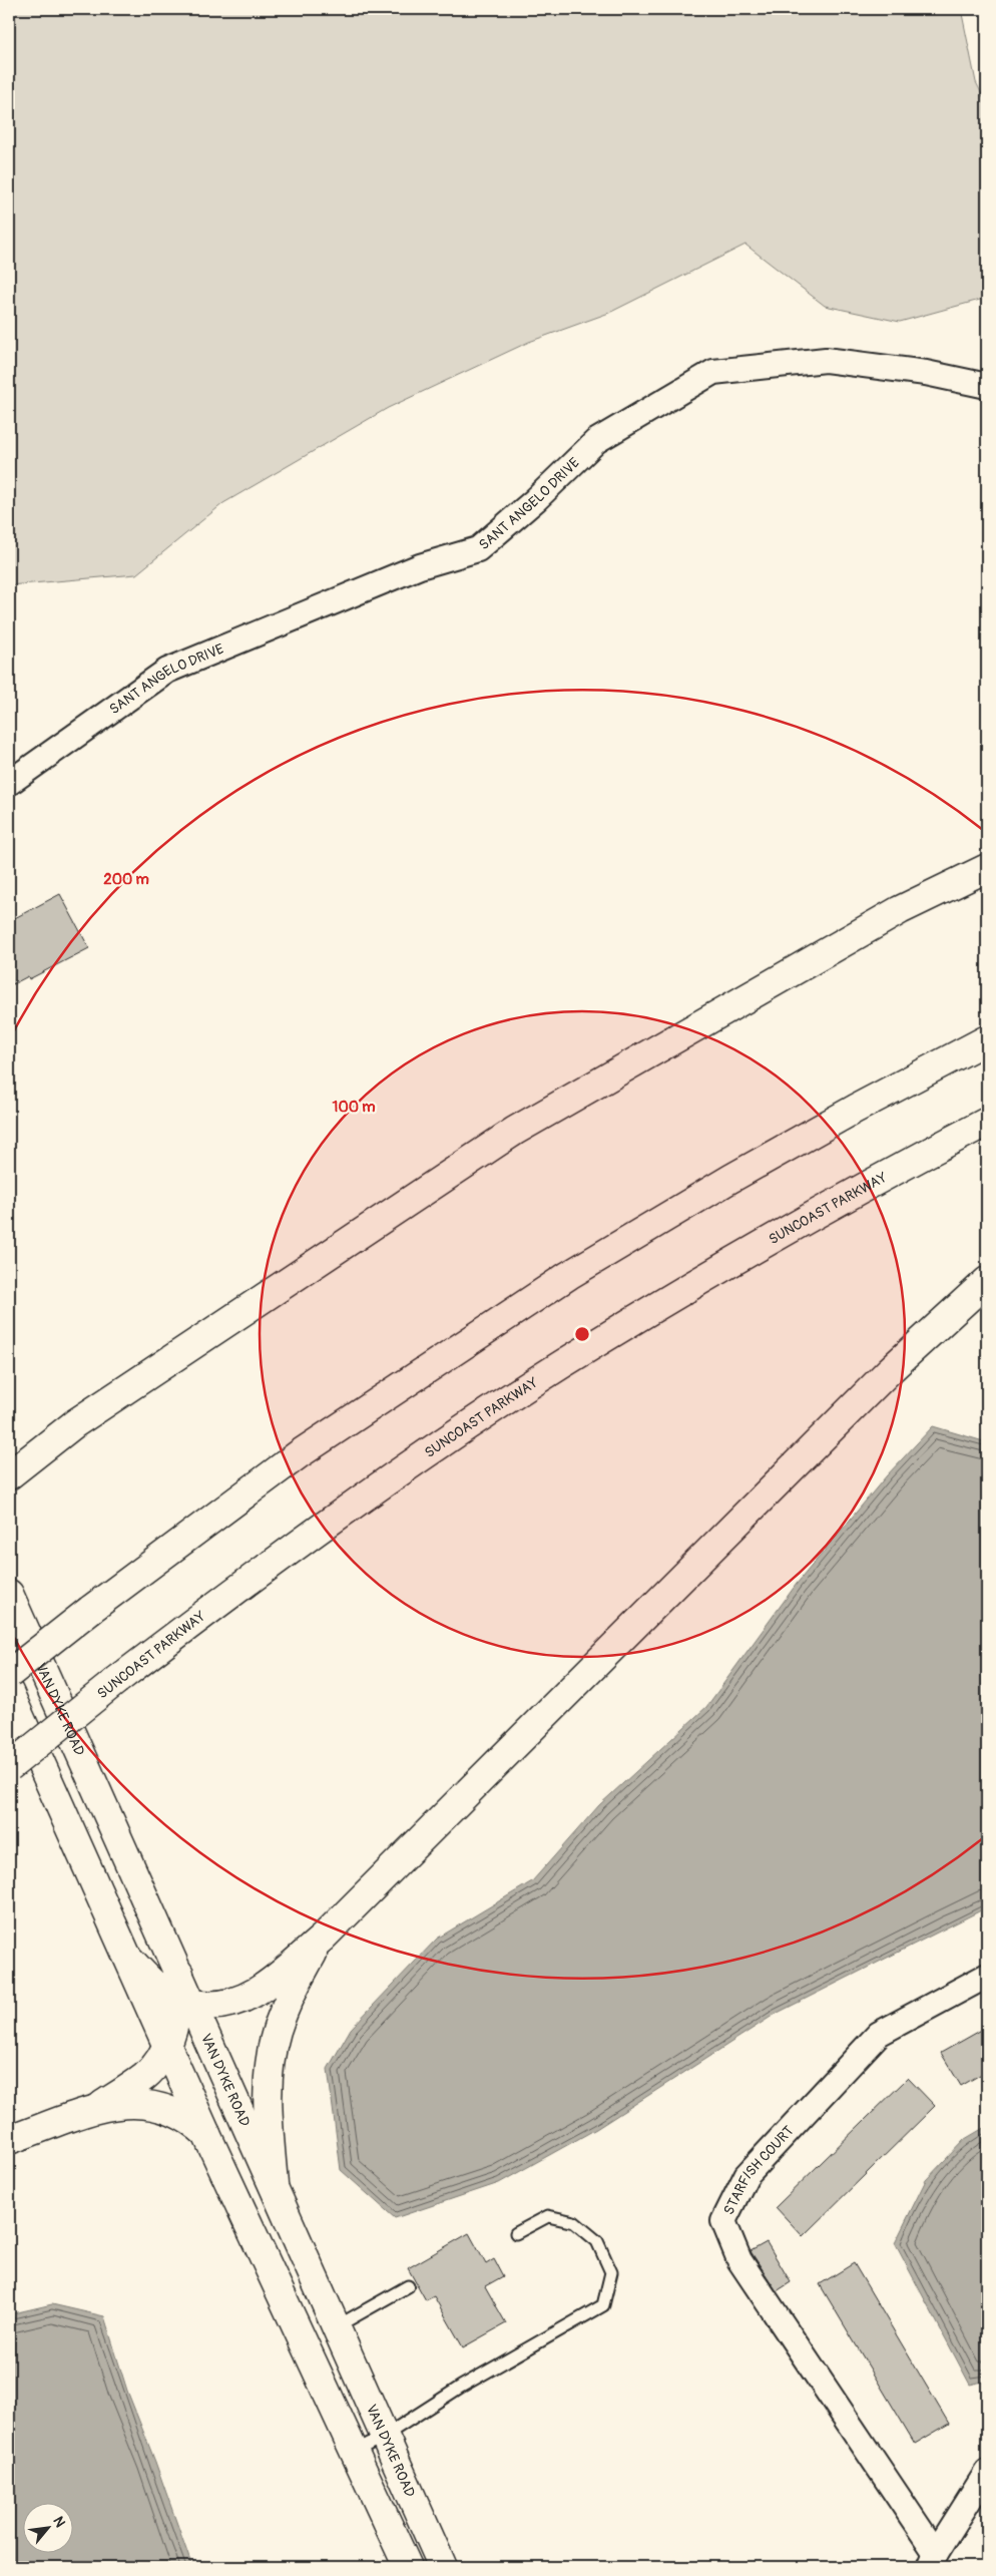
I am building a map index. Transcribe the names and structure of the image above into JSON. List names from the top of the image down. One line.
{"streets":{"main road":["SUNCOAST PARKWAY","VAN DYKE ROAD"],"street":["SANT ANGELO DRIVE","STARFISH COURT"]},"north":"top right","rings":["200 m","100 m"]}
